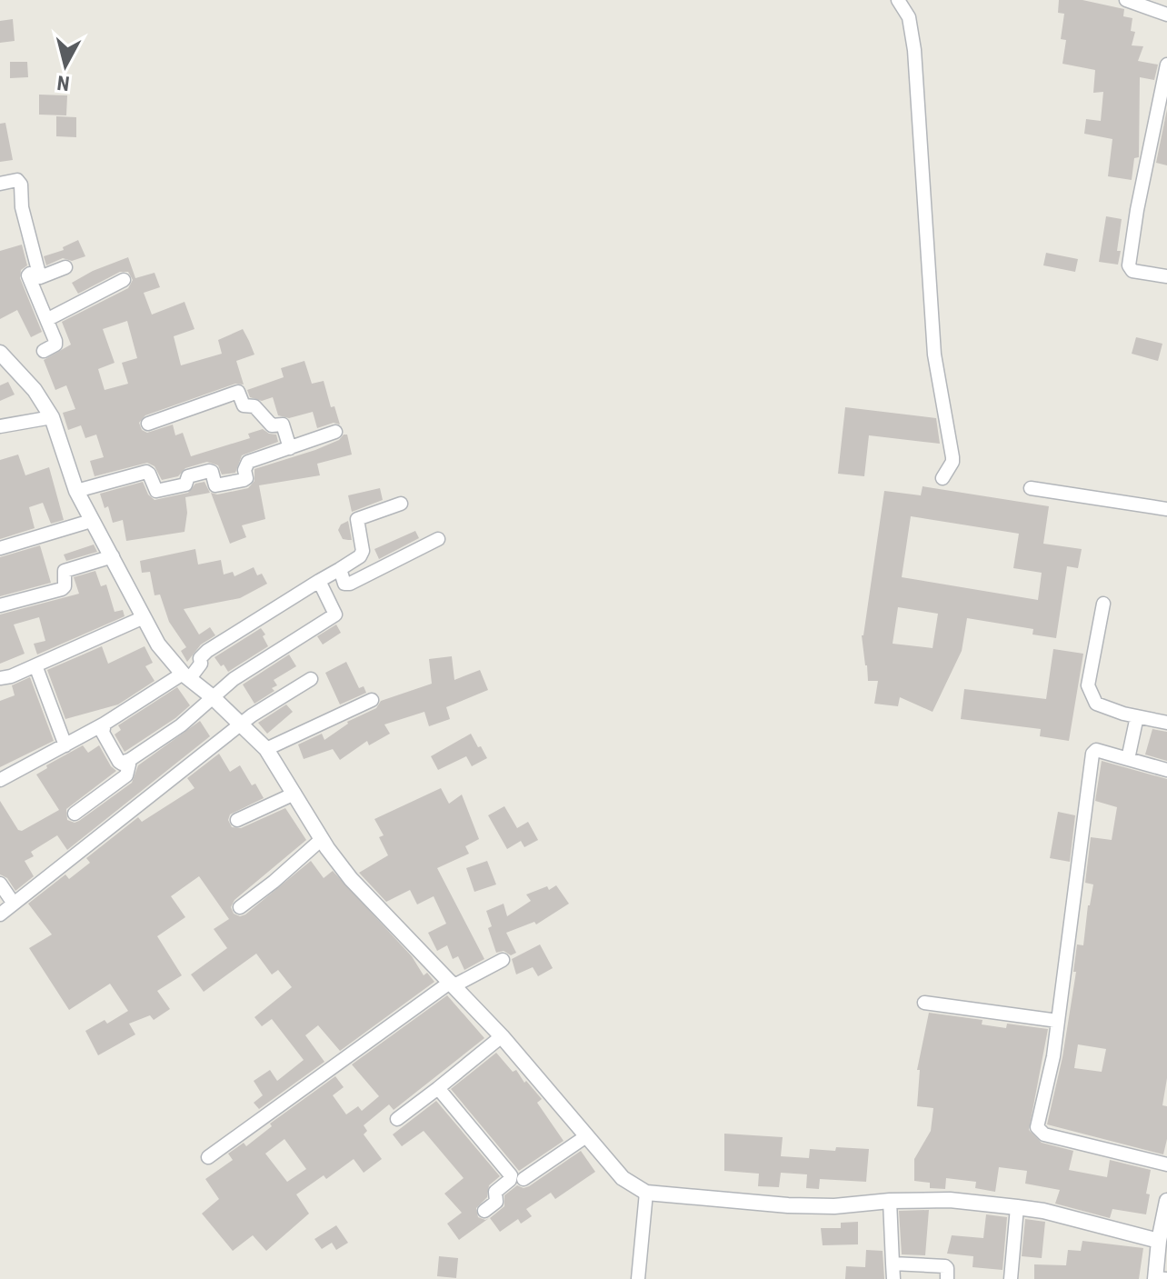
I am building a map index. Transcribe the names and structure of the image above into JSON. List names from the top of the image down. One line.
{"north":"bottom"}
